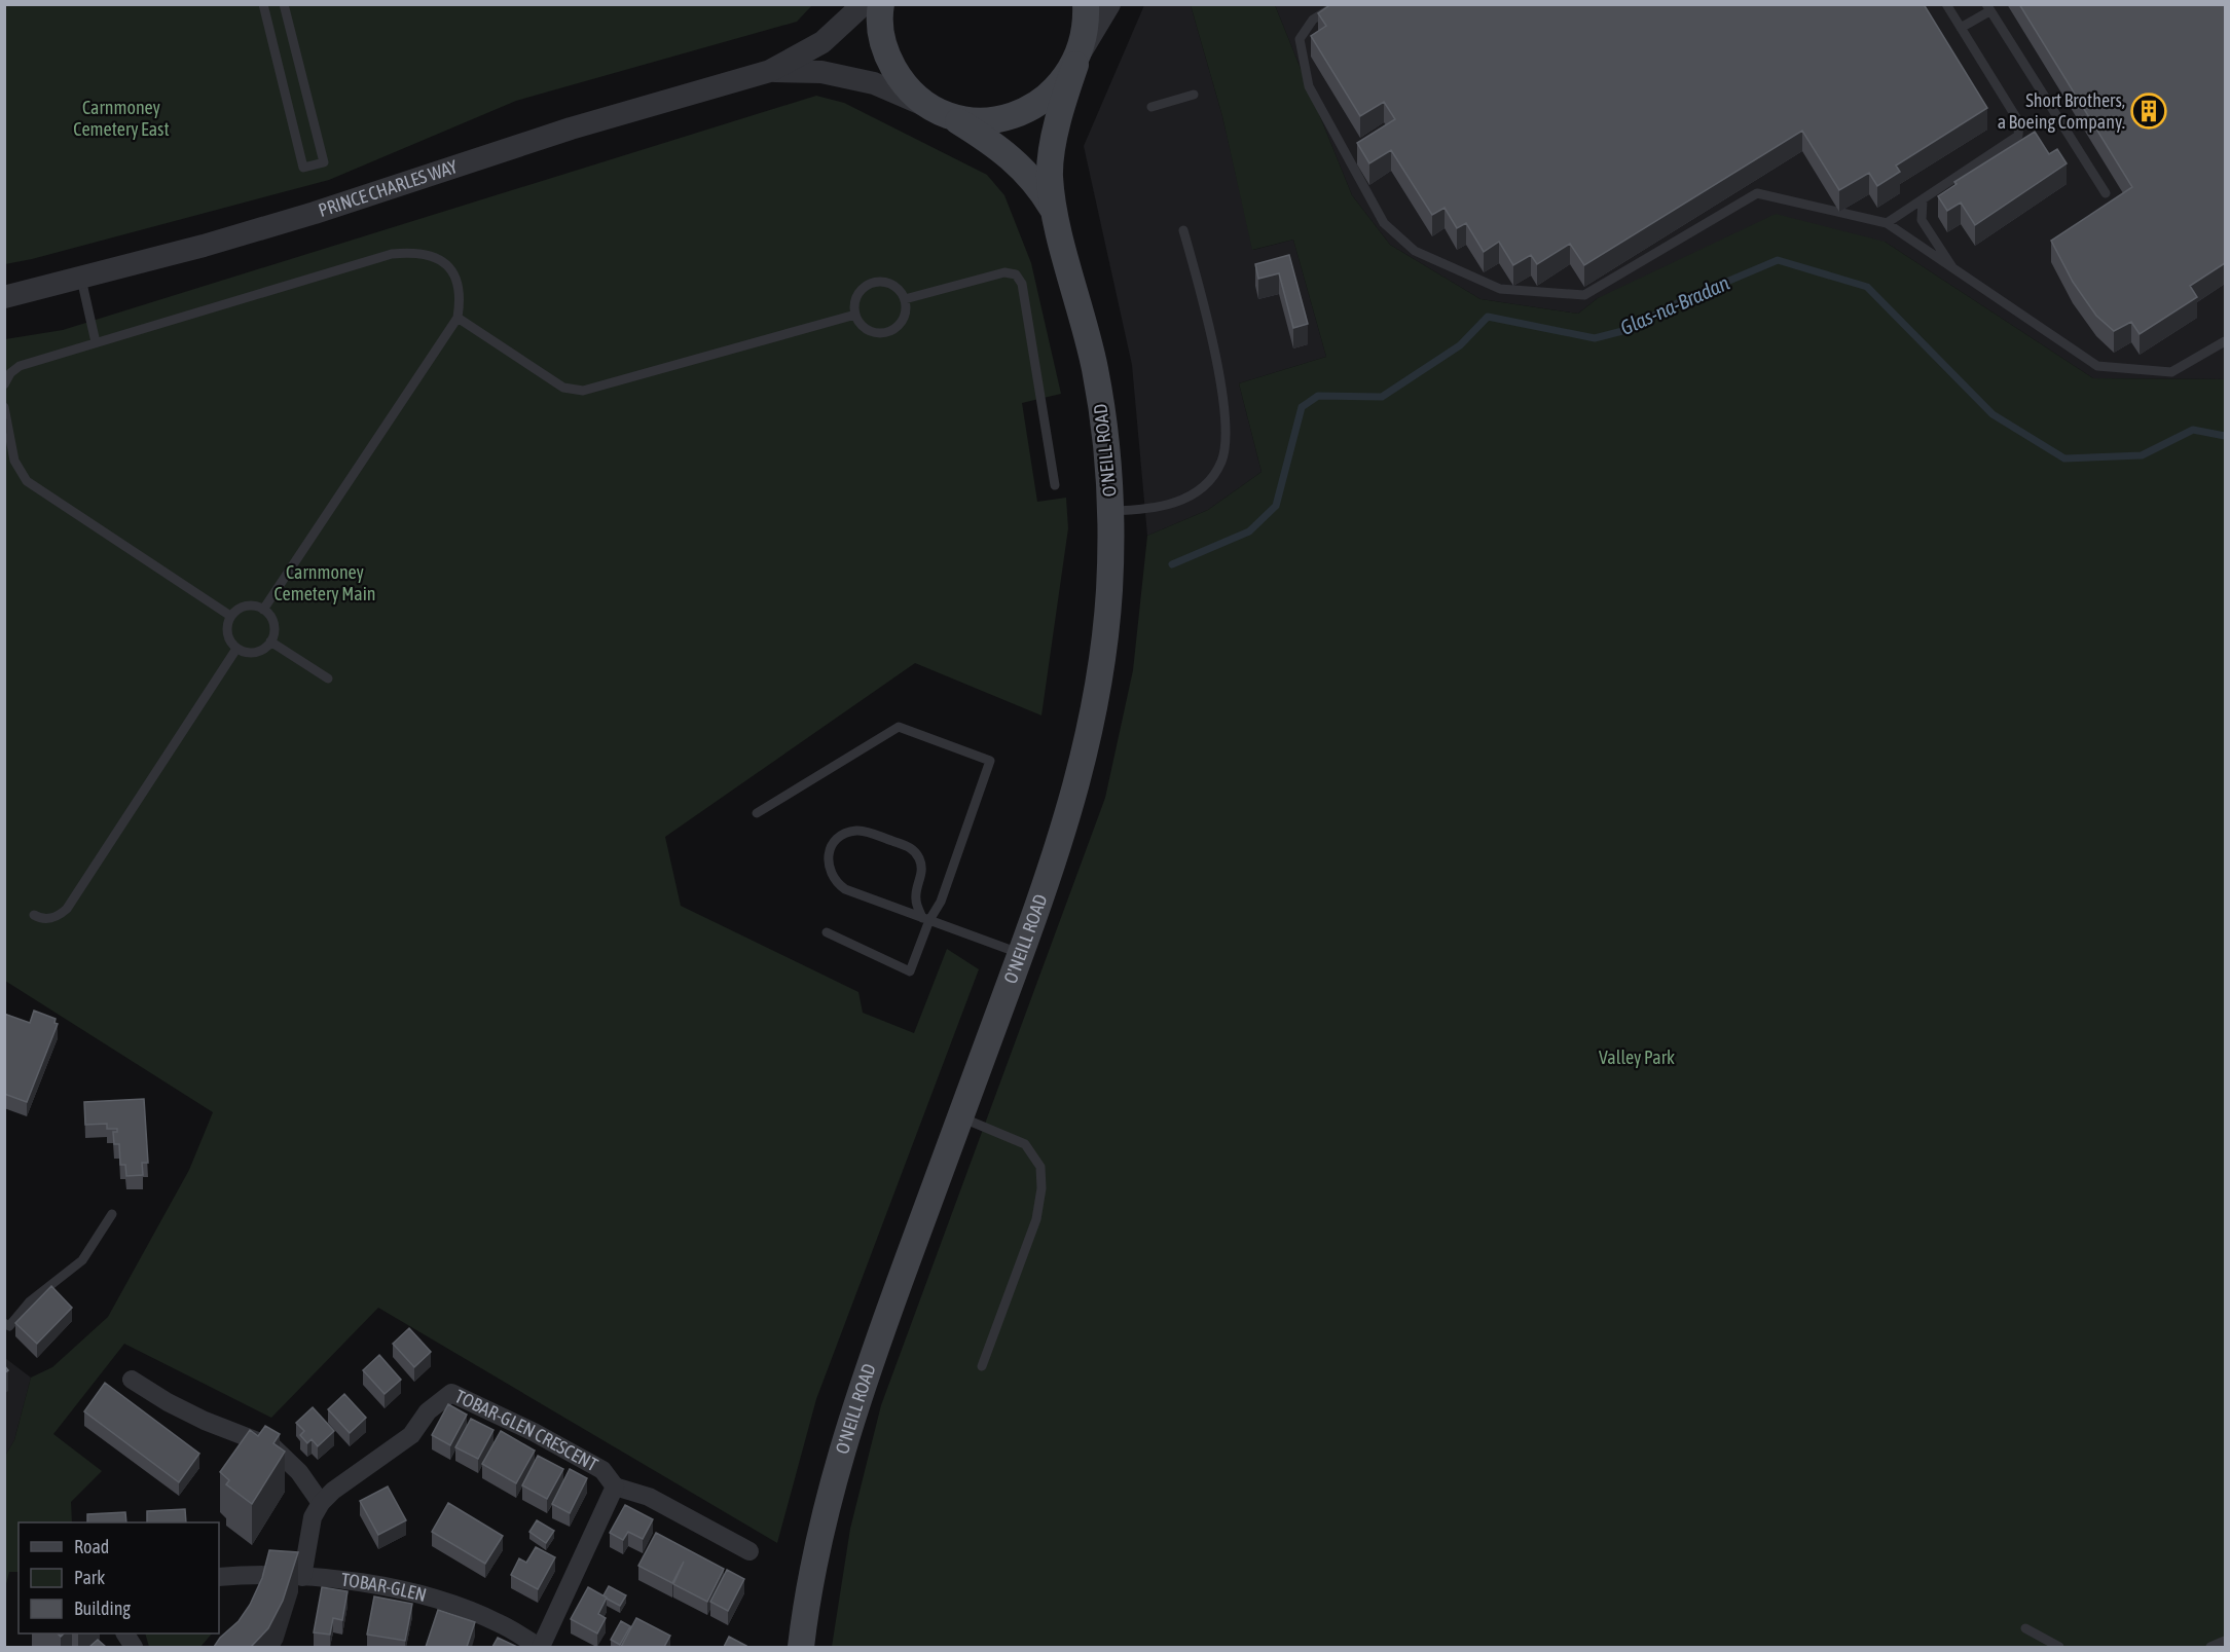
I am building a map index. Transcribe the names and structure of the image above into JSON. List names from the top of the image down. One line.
{"streets":{"main road":["O'NEILL ROAD"],"street":["PRINCE CHARLES WAY","TOBAR-GLEN CRESCENT","TOBAR-GLEN"]},"crossings":[["PRINCE CHARLES WAY","O'NEILL ROAD"],["TOBAR-GLEN CRESCENT","TOBAR-GLEN"]],"water":["Glas-na-Bradan"],"parks":["Carnmoney Cemetery East","Carnmoney Cemetery Main","Valley Park"],"places":{"building":["Short Brothers, a Boeing Company."]},"legend":["Road","Park","Building"]}
